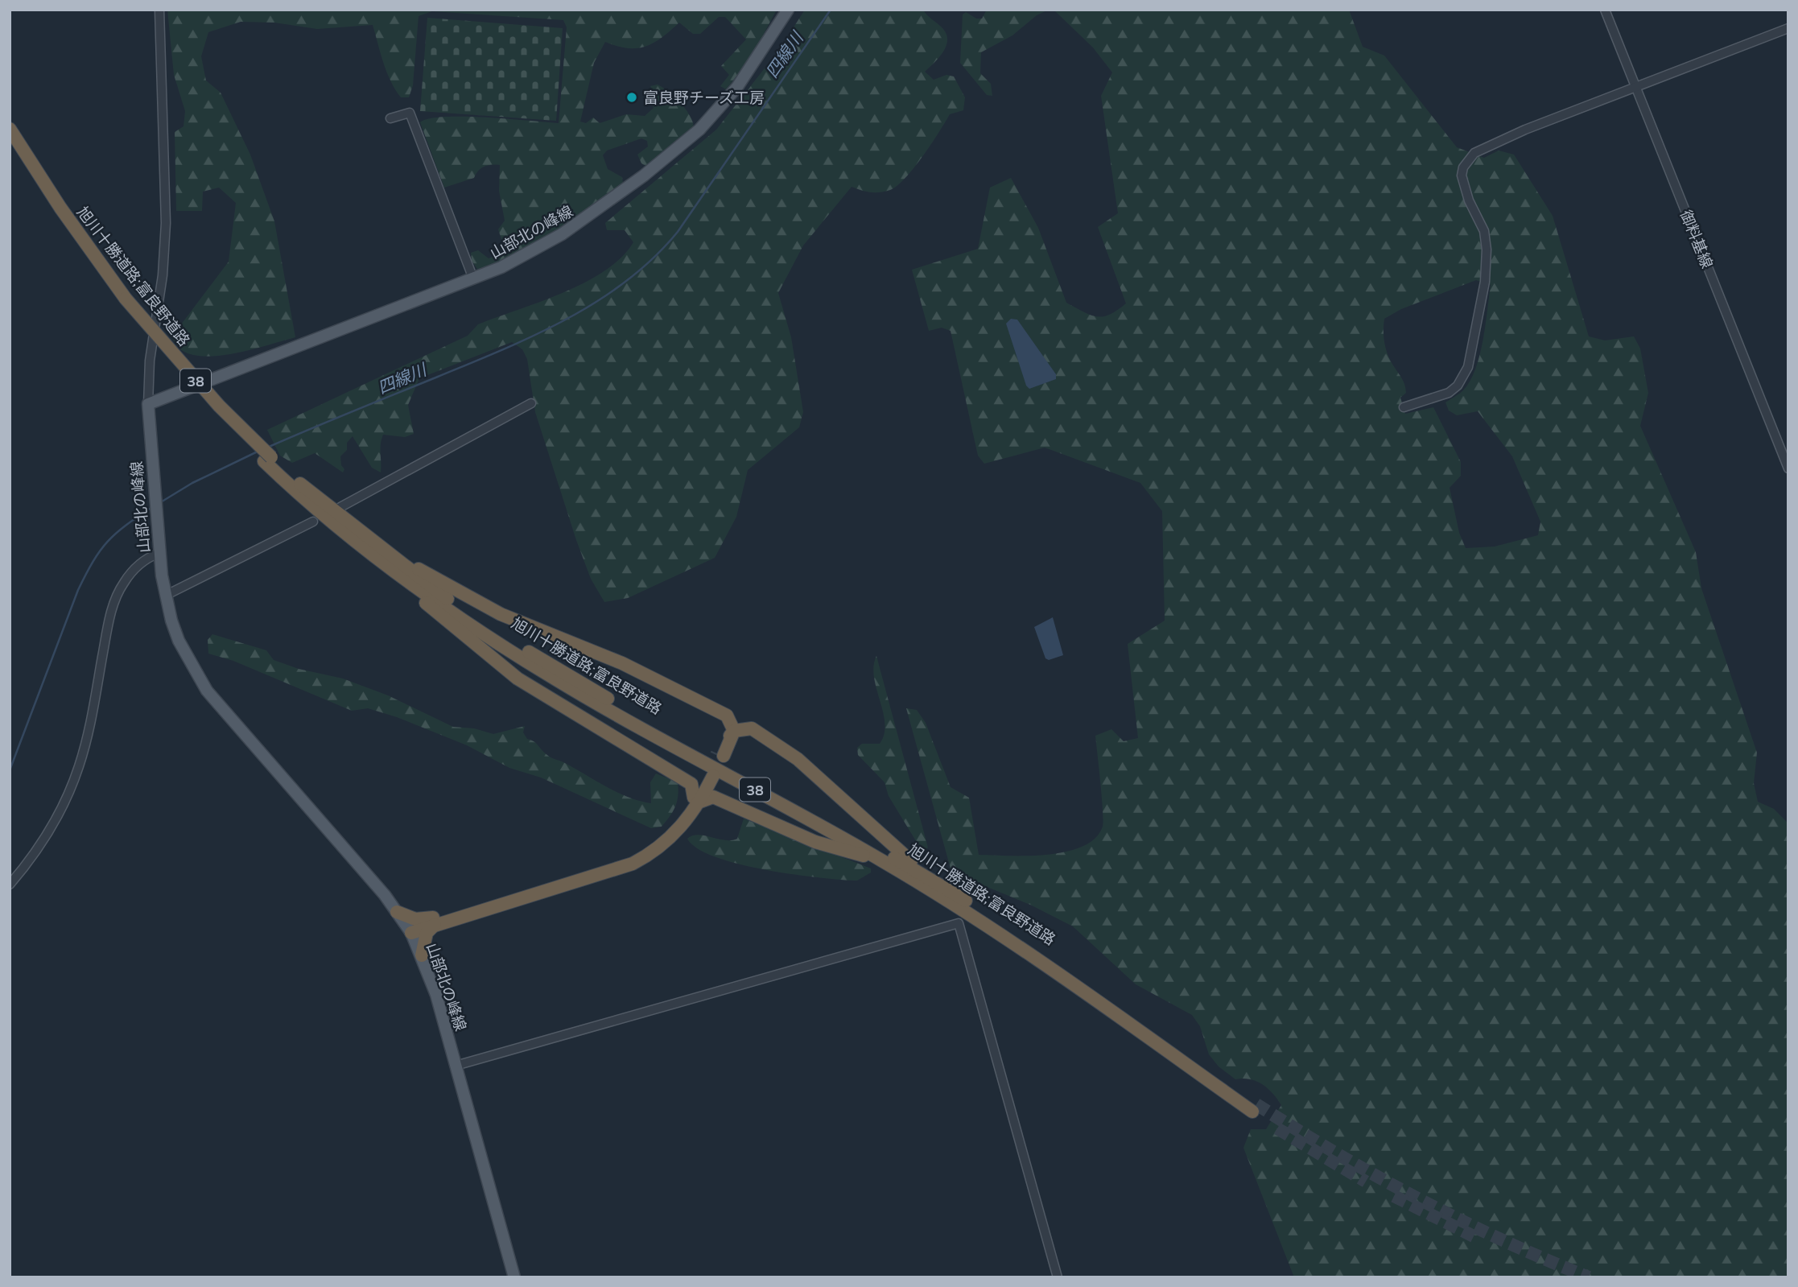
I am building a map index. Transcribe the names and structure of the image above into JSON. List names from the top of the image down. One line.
{"streets":{"highway":["旭川十勝道路;富良野道路","38"],"main road":["山部北の峰線"],"street":["御料基線"]},"crossings":[["旭川十勝道路;富良野道路","38"]],"water":["四線川"],"places":["富良野チーズ工房"]}
